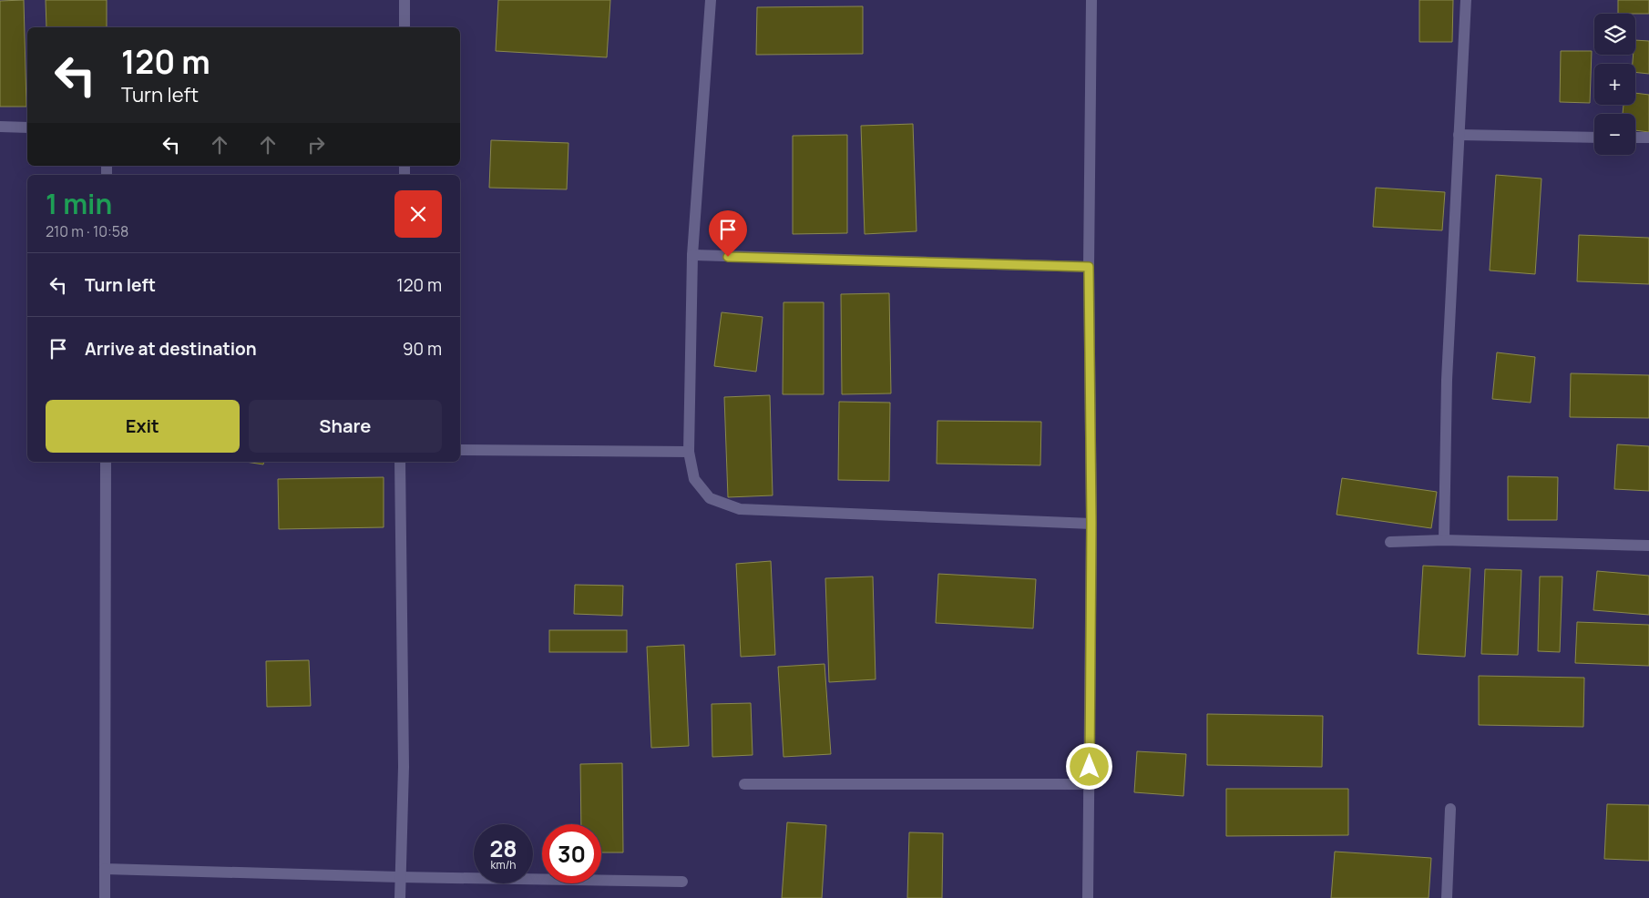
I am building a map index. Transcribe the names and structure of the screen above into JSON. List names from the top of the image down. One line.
{"page":{"map_buttons":["+","−"],"turn":["120 m","Turn left"],"heading":["1 min","210 m · 10:58"],"list":[{"name":"Turn left","value":"120 m"},{"name":"Arrive at destination","value":"90 m"}],"buttons":["Exit","Share"],"speed":"28 km/h","limit":"30"}}
